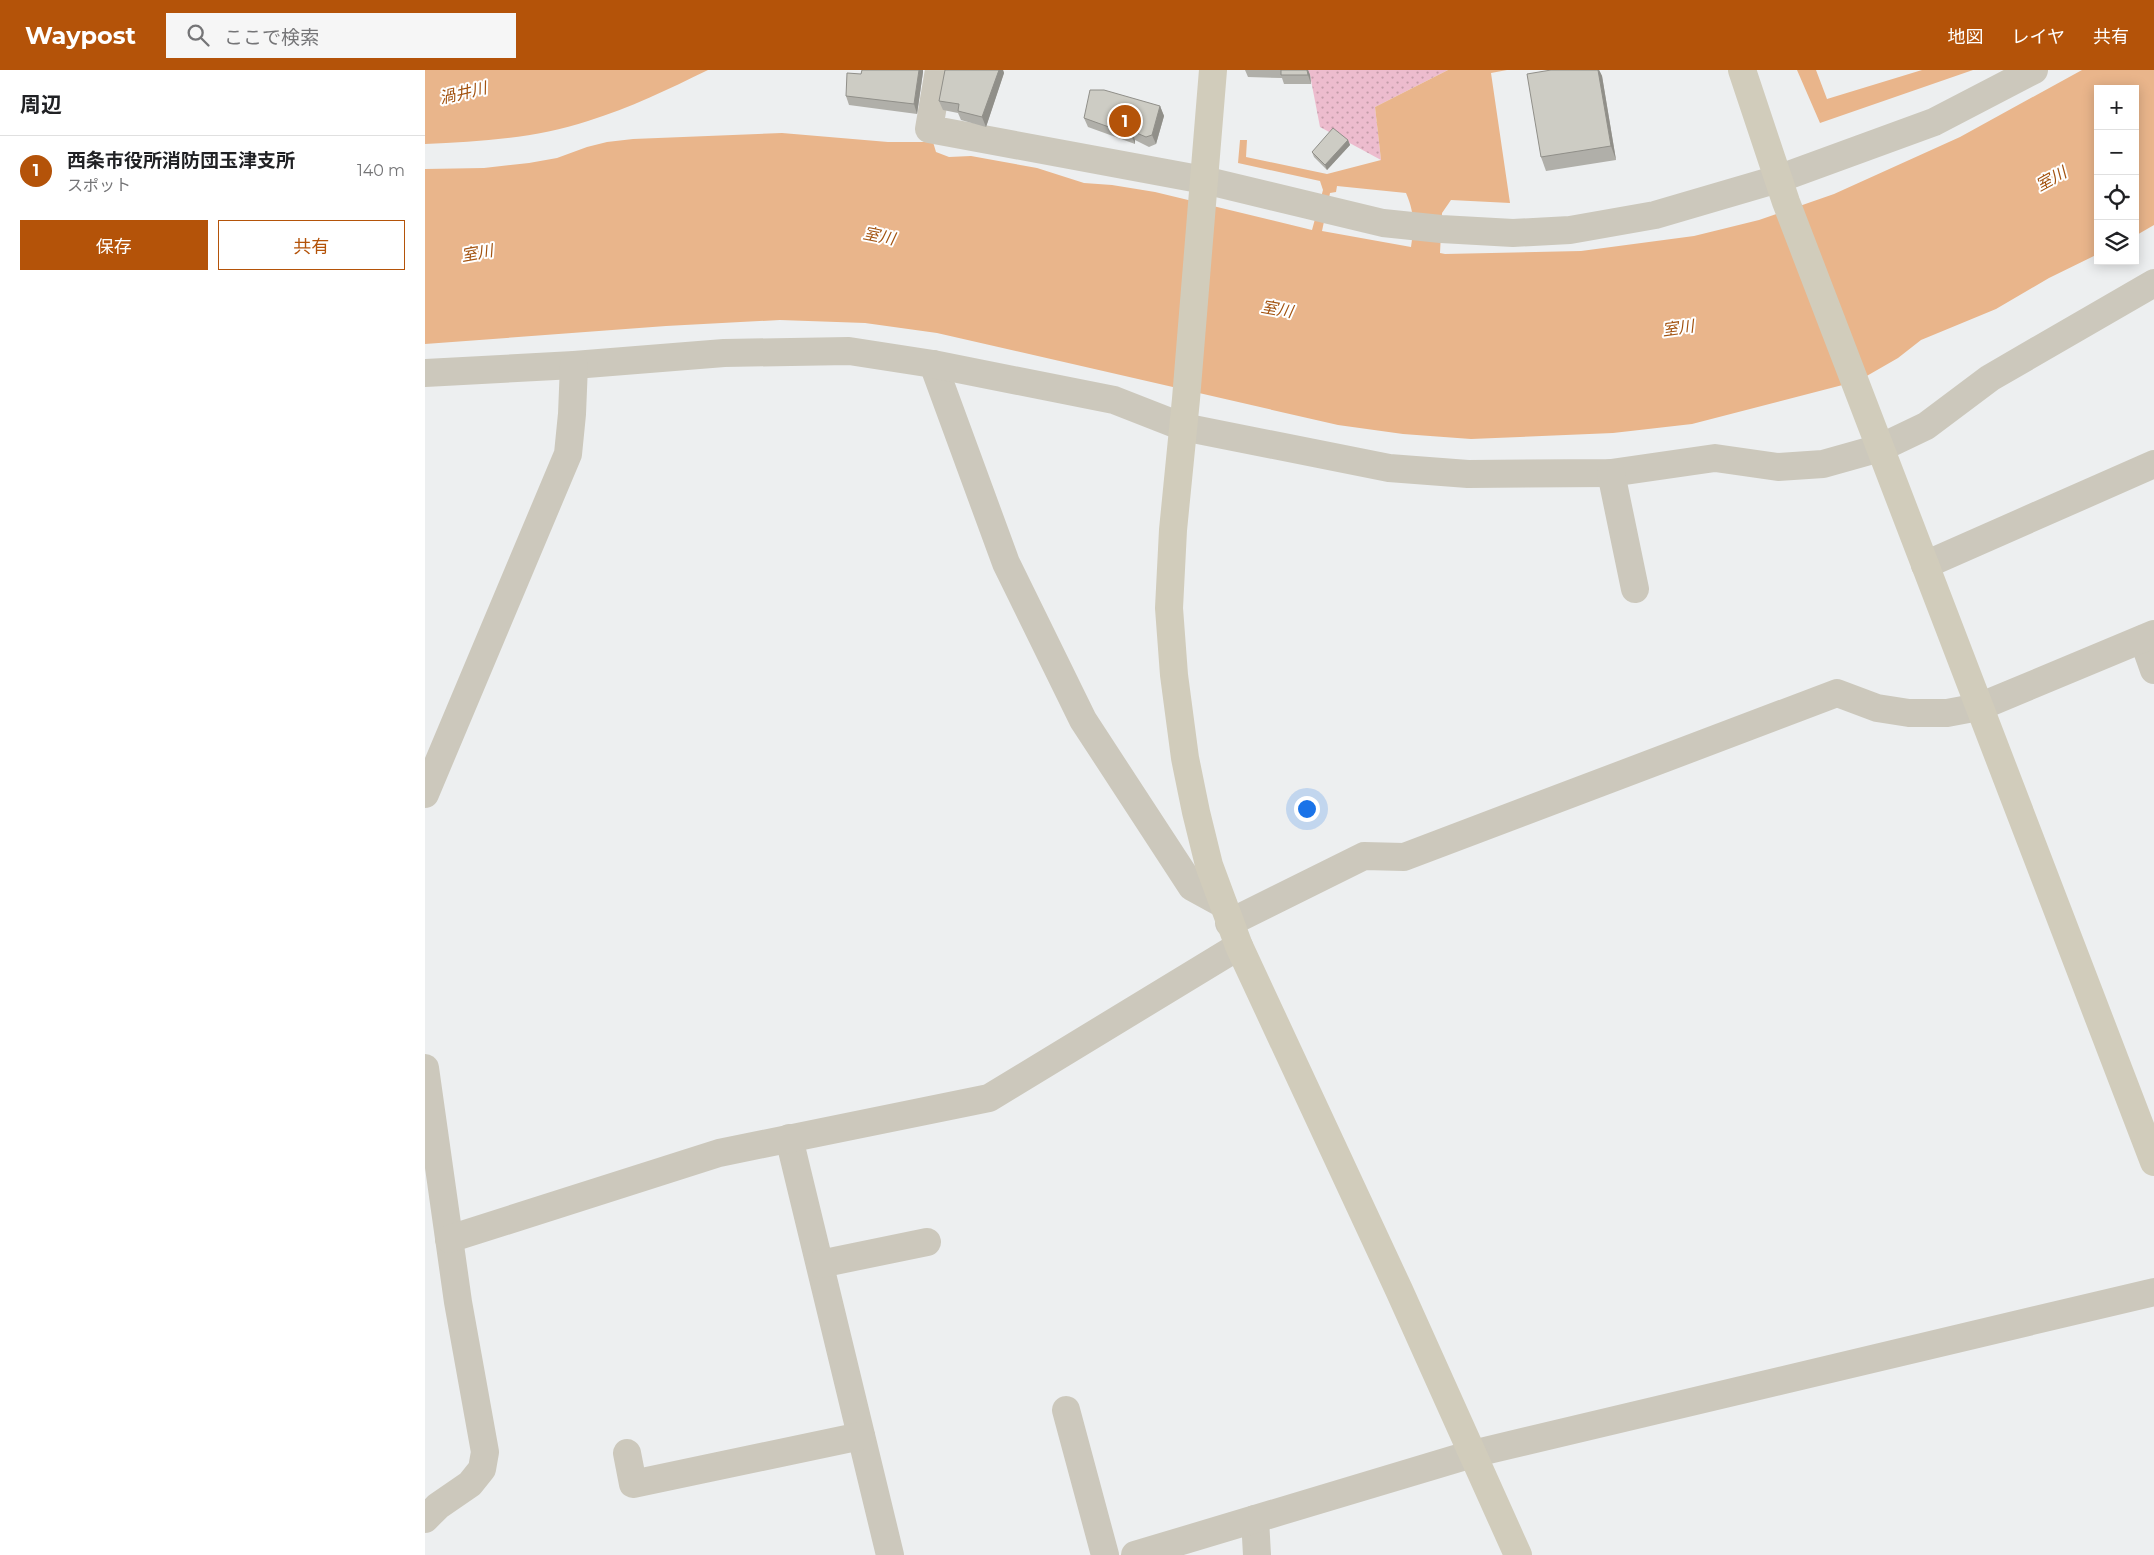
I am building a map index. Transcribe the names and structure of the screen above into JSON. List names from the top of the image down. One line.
{"water":["渦井川","室川"],"page":{"header":"Waypost","search":"ここで検索","nav":["地図","レイヤ","共有"],"heading":"周辺","map_buttons":["+","−"],"pins":"1","list":[{"mark":"1","name":"西条市役所消防団玉津支所","note":"スポット","value":"140 m"}],"buttons":["保存","共有"]}}
